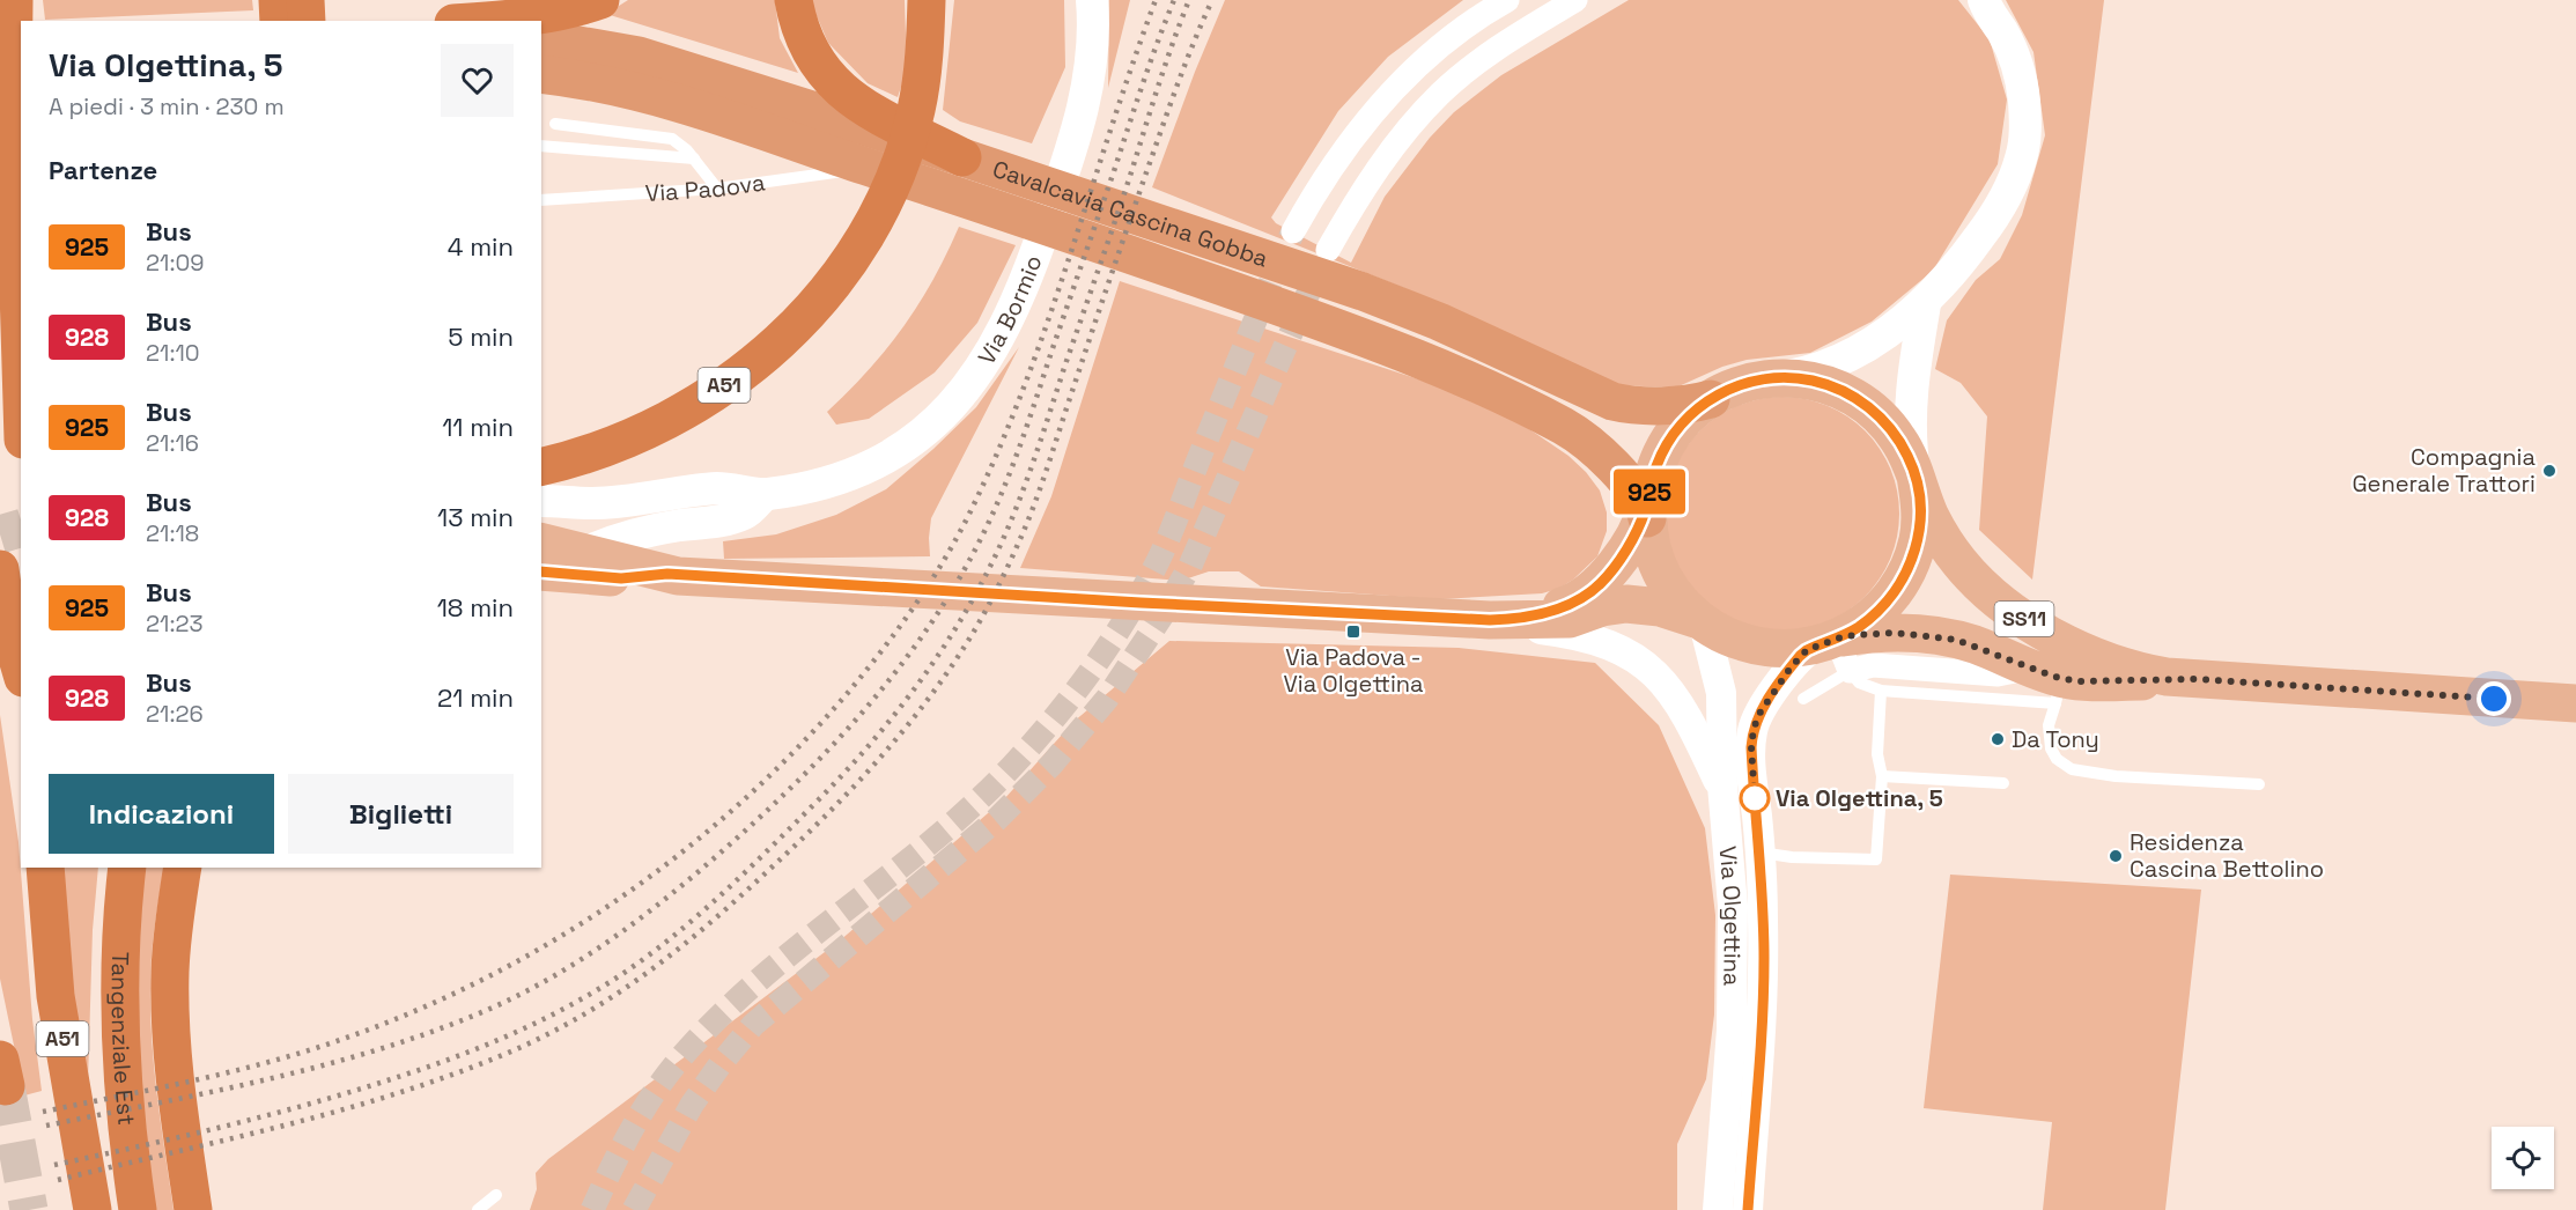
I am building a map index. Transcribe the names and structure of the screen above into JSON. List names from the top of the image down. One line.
{"streets":{"highway":["Cavalcavia Cascina Gobba","A51","Tangenziale Est"],"main road":["Via Bormio","SS11"],"street":["Via Olgettina"],"lane":["Via Padova"]},"crossings":[["Via Padova","Cavalcavia Cascina Gobba"],["Cavalcavia Cascina Gobba","SS11"],["SS11","Via Olgettina"]],"places":{"other":["Compagnia Generale Trattori","Da Tony","Via Olgettina, 5","Residenza Cascina Bettolino"],"transit":["Via Padova - Via Olgettina"]},"lines":["bus line 925"],"page":{"on_map":"925","heading":[["Via Olgettina, 5","A piedi · 3 min · 230 m"],"Partenze"],"list":[{"mark":"925","name":"Bus","note":"21:09","value":"4 min"},{"mark":"928","name":"Bus","note":"21:10","value":"5 min"},{"mark":"925","name":"Bus","note":"21:16","value":"11 min"},{"mark":"928","name":"Bus","note":"21:18","value":"13 min"},{"mark":"925","name":"Bus","note":"21:23","value":"18 min"},{"mark":"928","name":"Bus","note":"21:26","value":"21 min"}],"buttons":["Indicazioni","Biglietti"]}}
